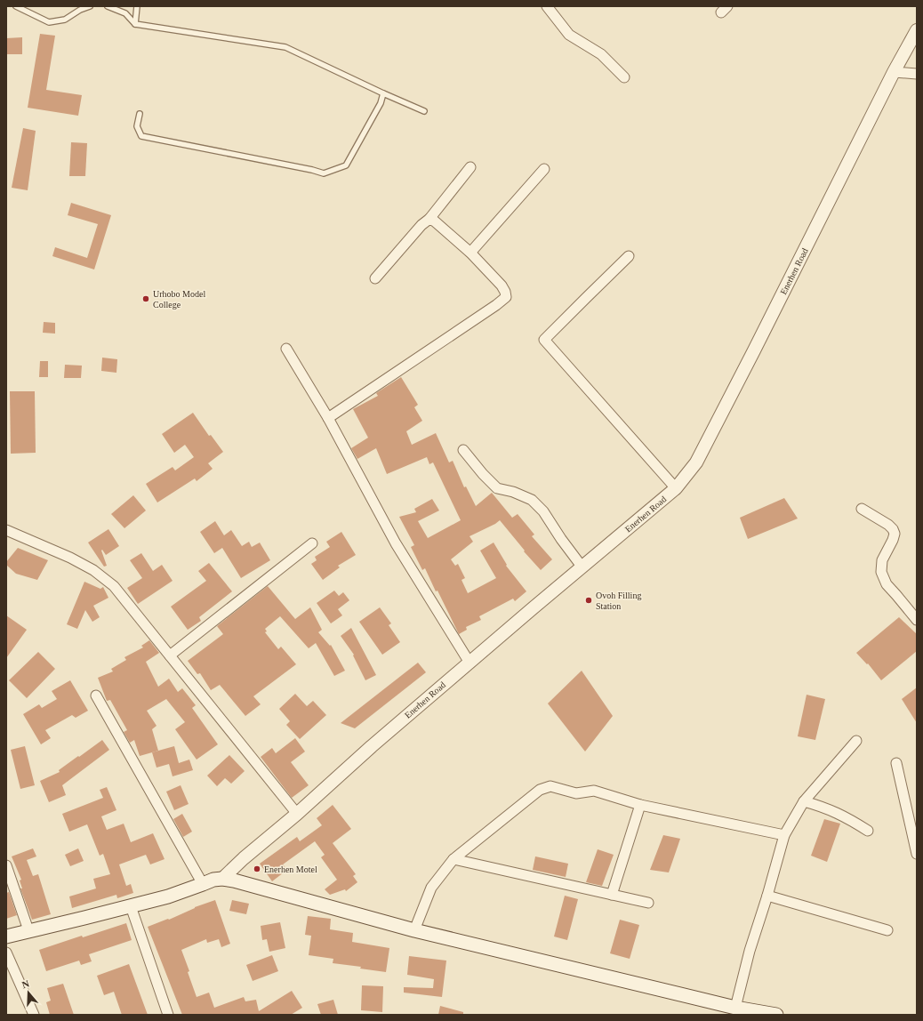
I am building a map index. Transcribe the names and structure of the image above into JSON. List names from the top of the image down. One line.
{"streets":{"street":["Enerhen Road"]},"places":["Urhobo Model College","Ovoh Filling Station","Enerhen Motel"],"north":"top"}
